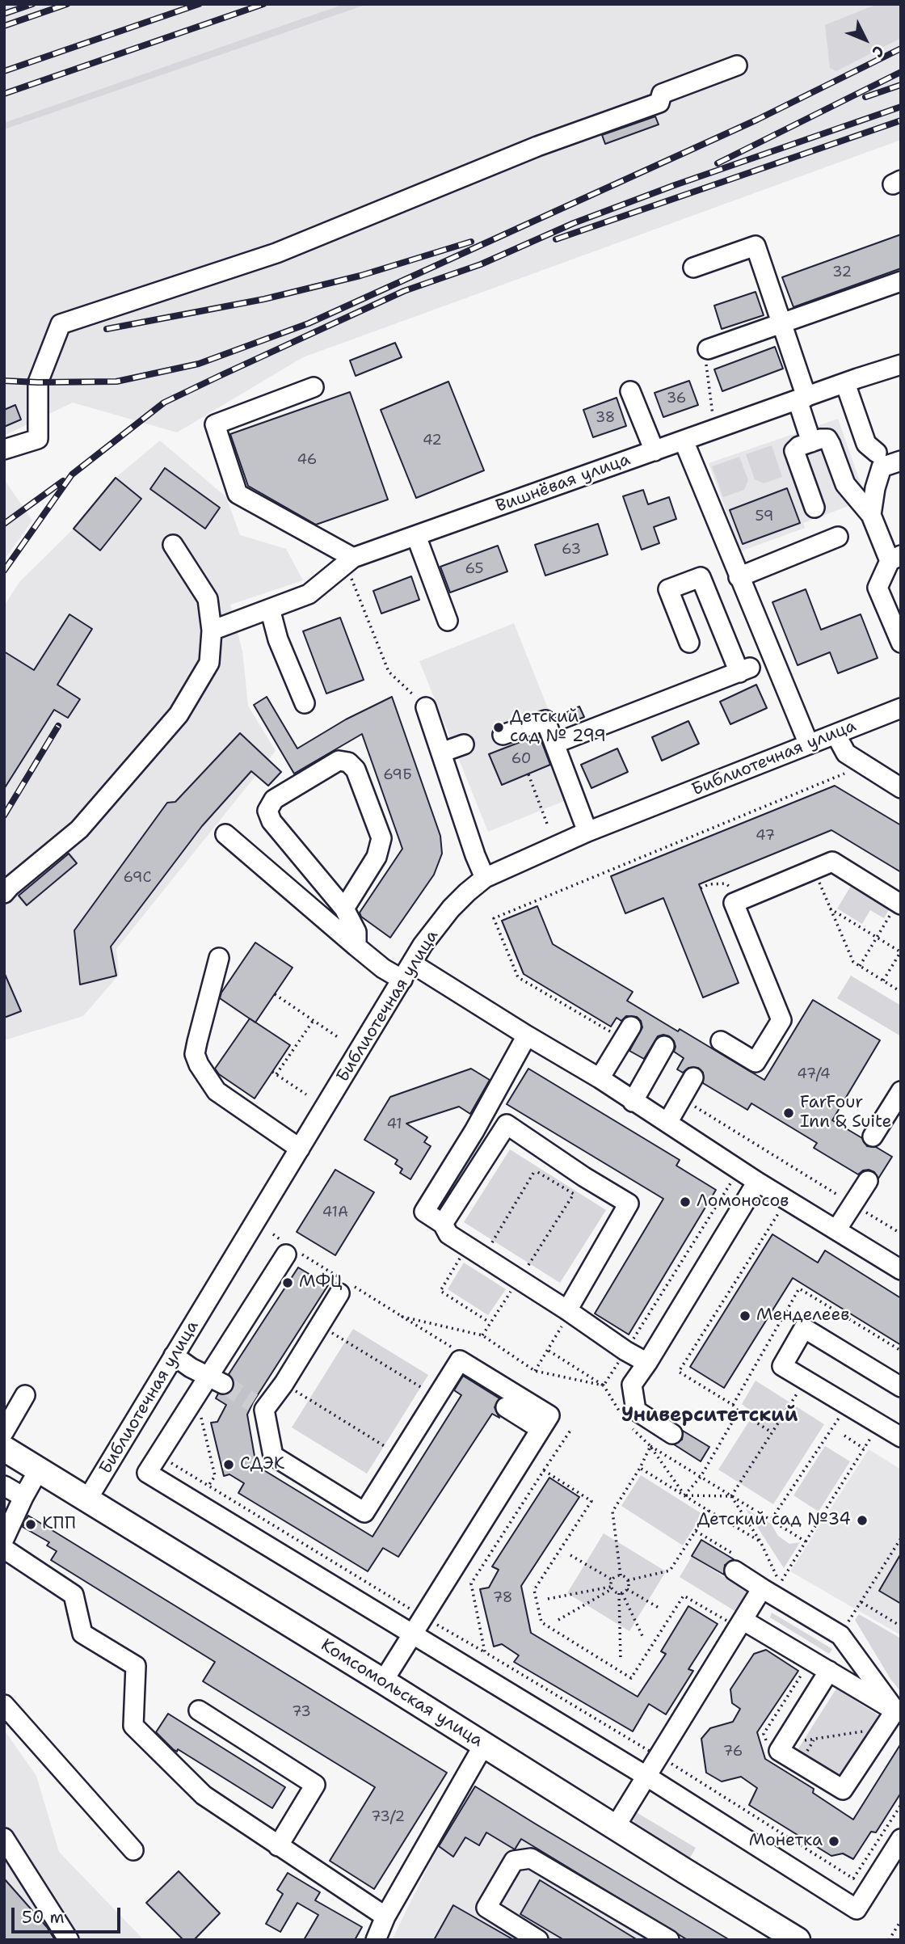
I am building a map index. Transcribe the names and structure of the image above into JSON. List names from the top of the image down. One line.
{"streets":{"main road":["Комсомольская улица"],"street":["Вишнёвая улица","Библиотечная улица"]},"crossings":[["Библиотечная улица","Комсомольская улица"]],"districts":["Университетский"],"places":["Детский сад № 299","FarFour Inn & Suite","Ломоносов","МФЦ","Менделеев","СДЭК","Детский сад №34","КПП","Монетка"],"house_numbers":["32","36","38","42","46","59","63","65","60","69Б","47","69С","47/4","41","41А","78","73","76","73/2"],"scale_bar":"50 m","north":"bottom right"}
